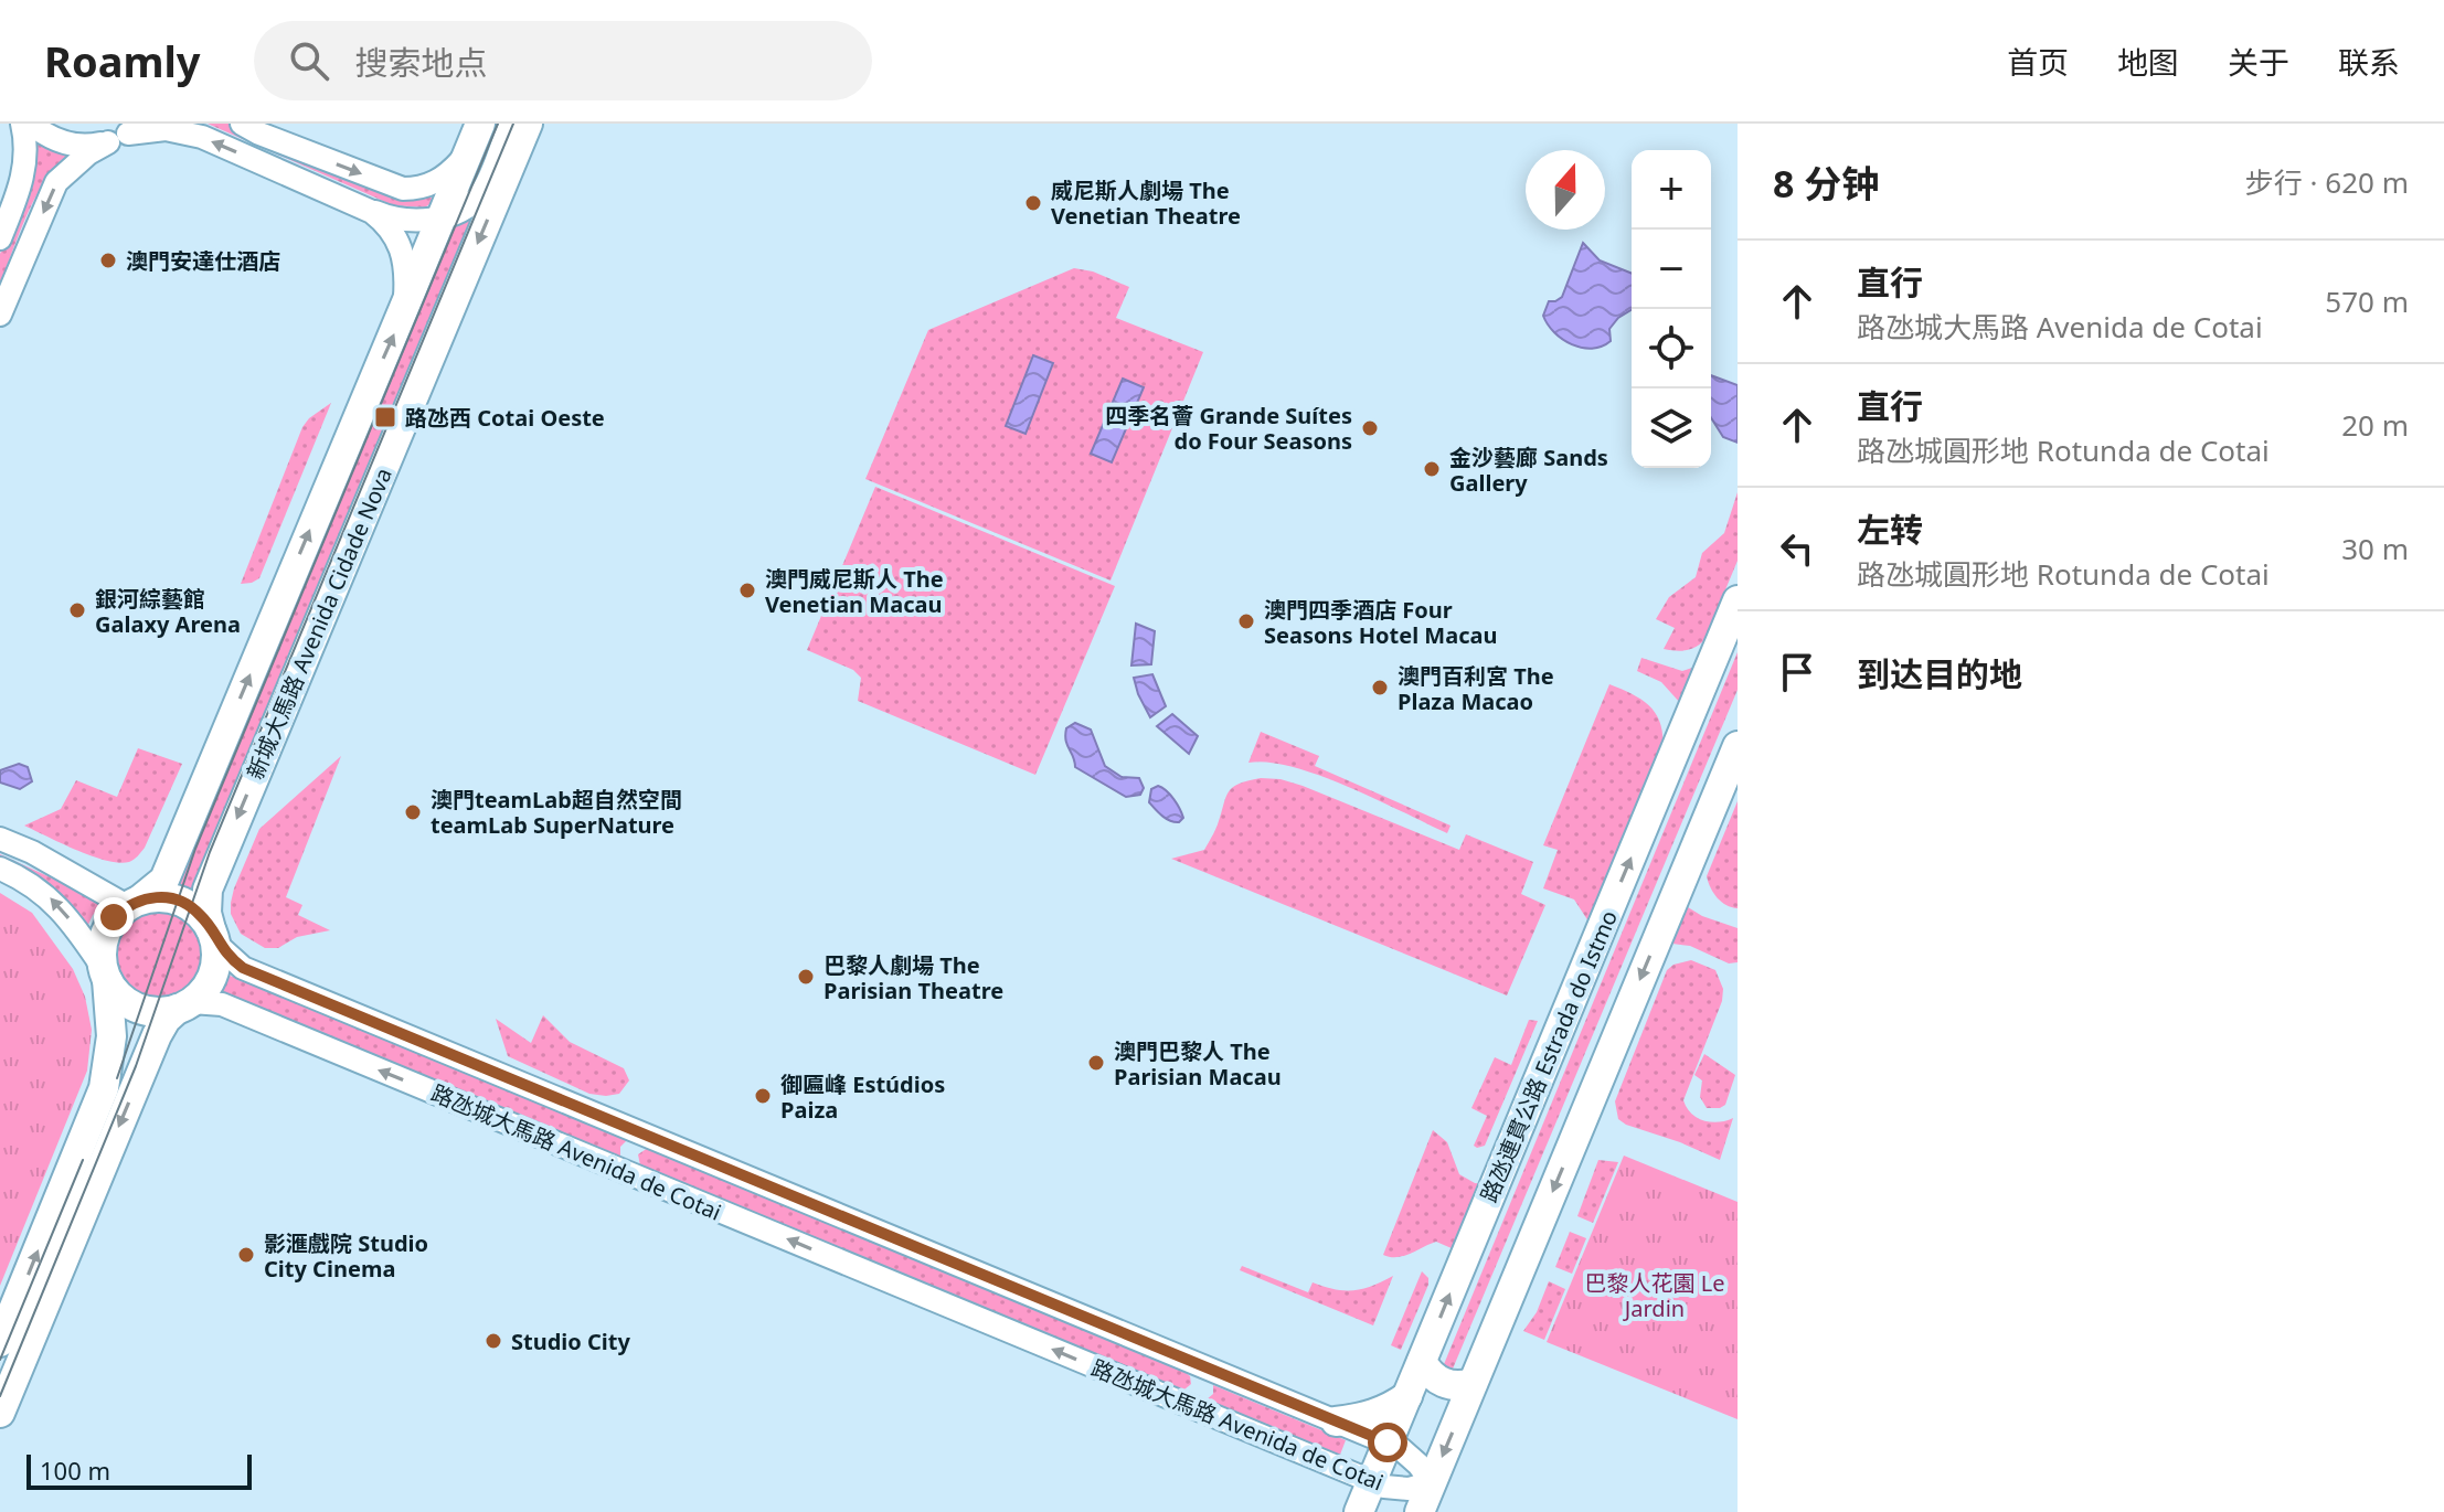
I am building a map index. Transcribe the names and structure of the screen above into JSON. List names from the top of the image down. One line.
{"streets":{"main road":["新城大馬路 Avenida Cidade Nova","路氹連貫公路 Estrada do Istmo"],"street":["路氹城大馬路 Avenida de Cotai"]},"crossings":[["新城大馬路 Avenida Cidade Nova","路氹城大馬路 Avenida de Cotai"],["路氹連貫公路 Estrada do Istmo","路氹城大馬路 Avenida de Cotai"]],"parks":["巴黎人花園 Le Jardin"],"places":{"other":["威尼斯人劇場 The Venetian Theatre","澳門安達仕酒店","四季名薈 Grande Suítes do Four Seasons","金沙藝廊 Sands Gallery","澳門威尼斯人 The Venetian Macau","銀河綜藝館 Galaxy Arena","澳門四季酒店 Four Seasons Hotel Macau","澳門百利宮 The Plaza Macao","澳門teamLab超自然空間 teamLab SuperNature","巴黎人劇場 The Parisian Theatre","澳門巴黎人 The Parisian Macau","御匾峰 Estúdios Paiza","影滙戲院 Studio City Cinema","Studio City"],"transit":["路氹西 Cotai Oeste"]},"scale_bar":"100 m","north":"top","page":{"header":"Roamly","search":"搜索地点","nav":["首页","地图","关于","联系"],"heading":["8 分钟","步行 · 620 m"],"map_buttons":["+","−"],"list":[["直行","路氹城大馬路 Avenida de Cotai","570 m"],["直行","路氹城圓形地 Rotunda de Cotai","20 m"],["左转","路氹城圓形地 Rotunda de Cotai","30 m"],"到达目的地"],"scale":"100 m"}}
